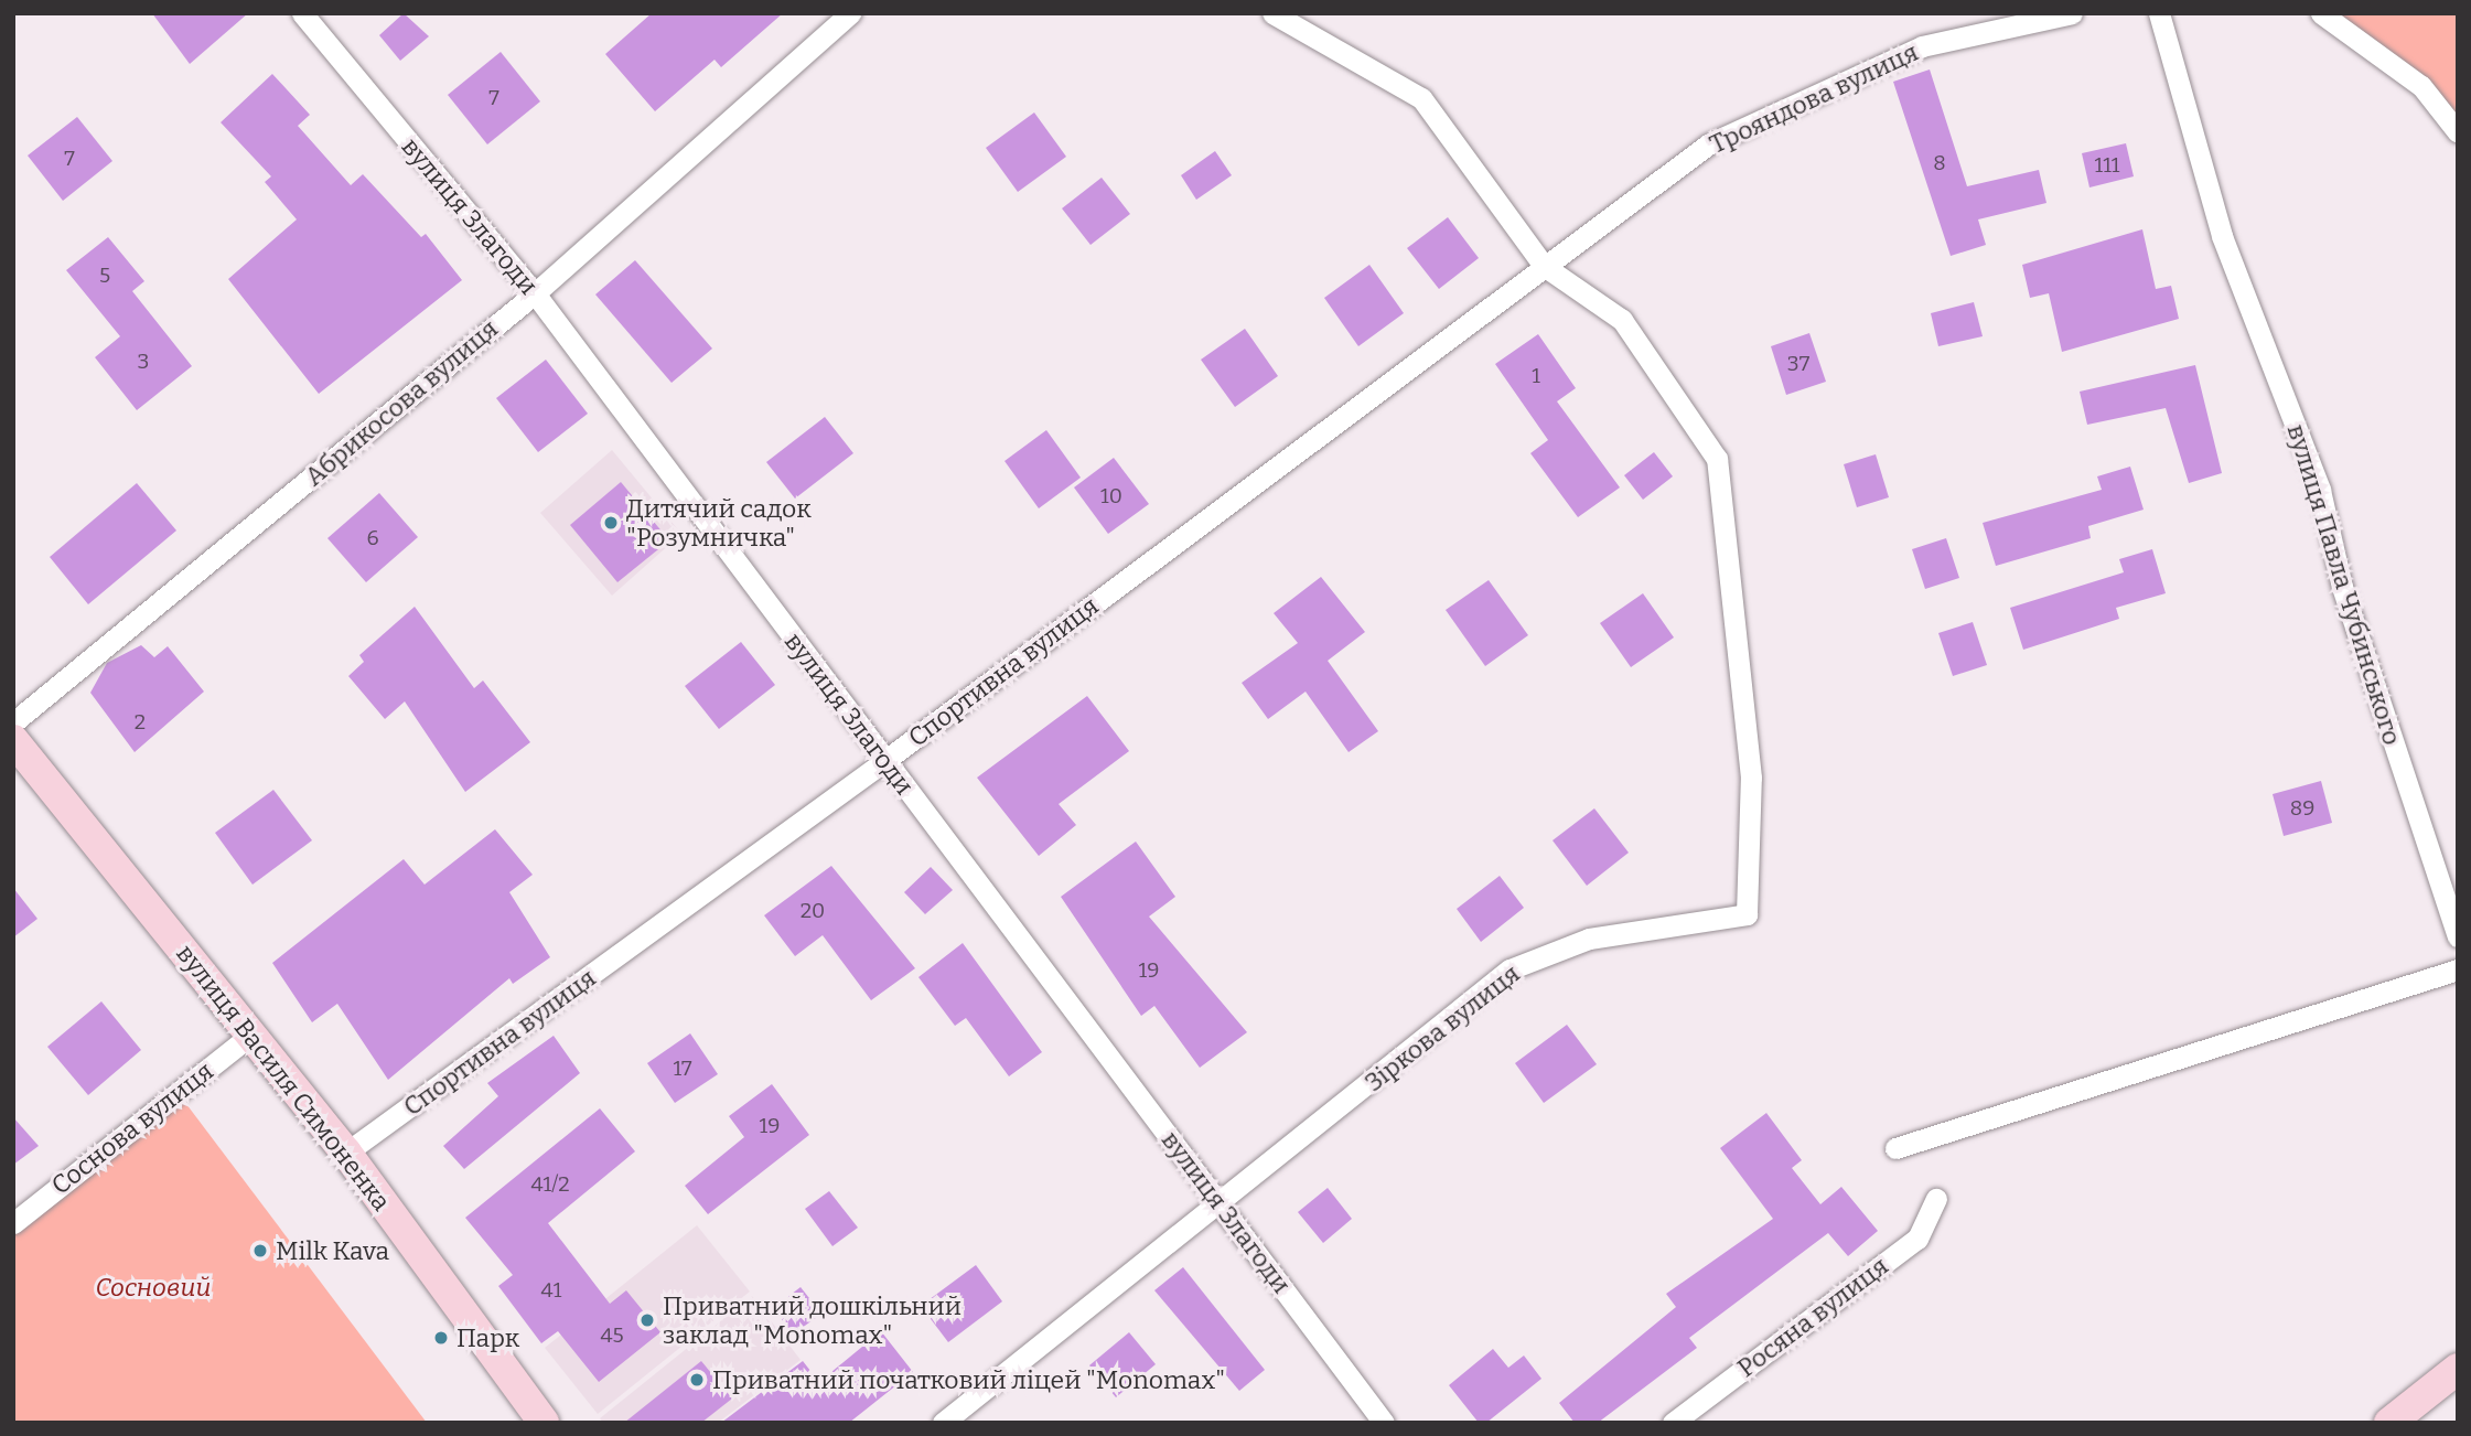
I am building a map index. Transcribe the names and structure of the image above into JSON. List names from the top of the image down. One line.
{"streets":{"street":["Трояндова вулиця","вулиця Злагоди","Абрикосова вулиця","вулиця Павла Чубинського","Спортивна вулиця","Зіркова вулиця","вулиця Василя Симоненка","Соснова вулиця","Росяна вулиця"]},"crossings":[["Трояндова вулиця","Спортивна вулиця"],["Трояндова вулиця","Зіркова вулиця"],["вулиця Злагоди","Абрикосова вулиця"],["вулиця Злагоди","Спортивна вулиця"],["вулиця Злагоди","Зіркова вулиця"],["Спортивна вулиця","Зіркова вулиця"],["Спортивна вулиця","вулиця Василя Симоненка"],["вулиця Василя Симоненка","Соснова вулиця"]],"parks":["Сосновий"],"places":["Дитячий садок \"Розумничка\"","Milk Kava","Приватний дошкільний заклад \"Monomax\"","Парк","Приватний початковий ліцей \"Monomax\""],"house_numbers":["7","7","8","111","5","3","37","1","10","6","2","89","20","19","17","19","41/2","41","45"]}
